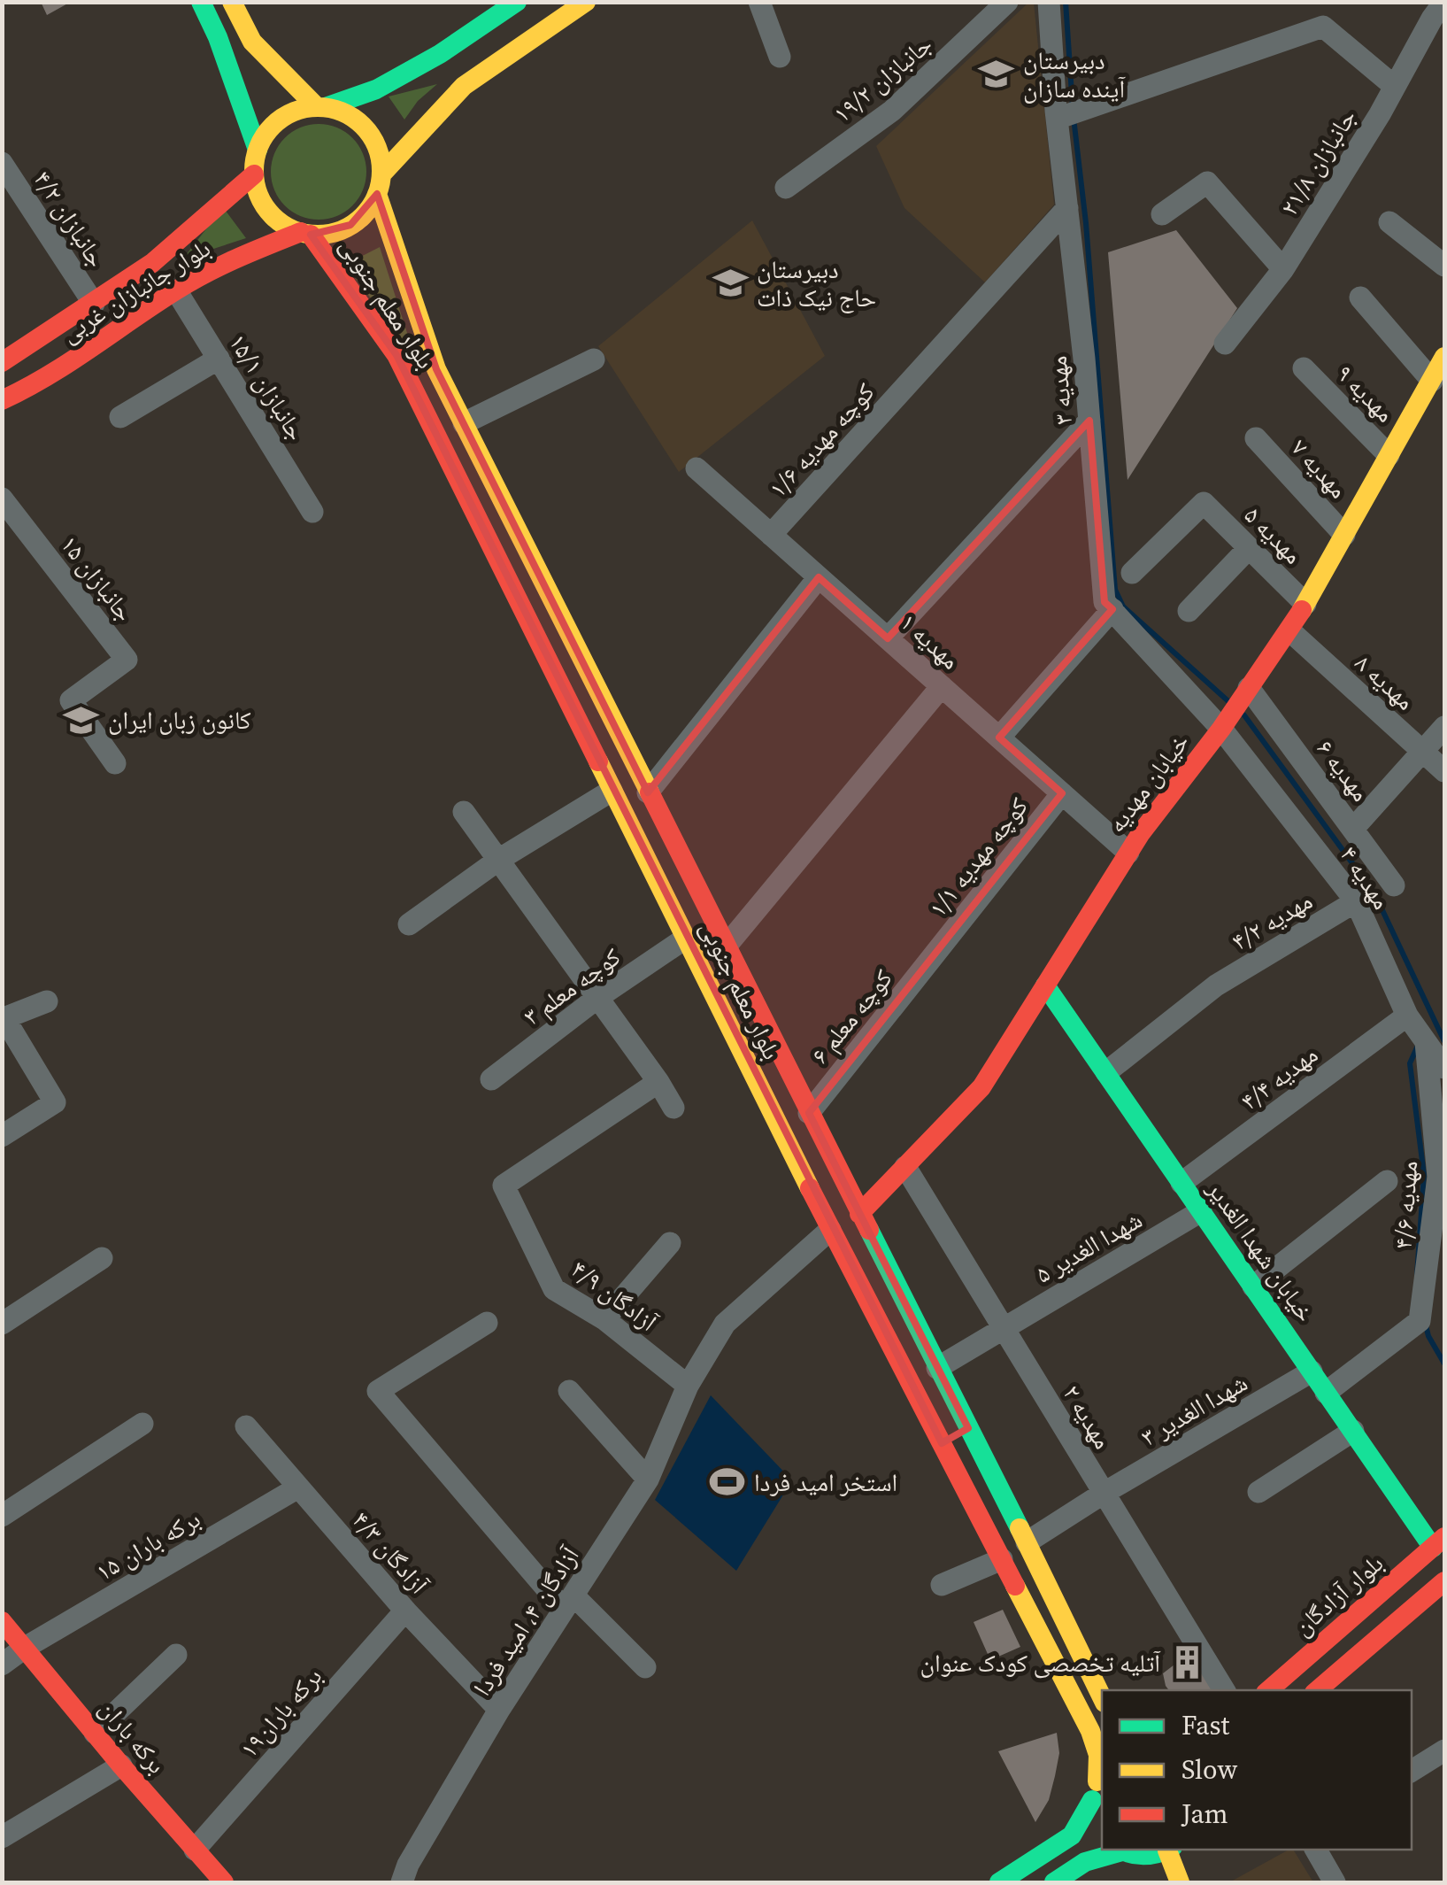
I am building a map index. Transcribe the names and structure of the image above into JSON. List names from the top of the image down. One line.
{"streets":{"main road":["بلوار جانبازان غربی","بلوار معلم جنوبی","خیابان مهدیه","خیابان شهدا الغدیر","بلوار آزادگان","برکه باران"],"street":["جانبازان ۱۹/۲","جانبازان ۲۱/۸","جانبازان ۴/۲","جانبازان ۱۵/۱","مهدیه ۳","مهدیه ۹","کوچه مهدیه ۱/۶","مهدیه ۷","مهدیه ۵","جانبازان ۱۵","مهدیه ۱","مهدیه ۸","مهدیه ۶","کوچه مهدیه ۱/۱","مهدیه ۴","مهدیه ۴/۲","کوچه معلم ۳","کوچه معلم ۶","مهدیه ۴/۴","مهدیه ۴/۶","شهدا الغدیر ۵","آزادگان ۴/۹","شهدا الغدیر ۳","مهدیه ۲","برکه باران ۱۵","آزادگان ۴/۳","آزادگان ۴، امید فردا","برکه باران۱۹"]},"crossings":[["جانبازان ۴/۲","بلوار جانبازان غربی"],["بلوار جانبازان غربی","بلوار معلم جنوبی"],["بلوار جانبازان غربی","جانبازان ۱۵/۱"],["بلوار معلم جنوبی","خیابان مهدیه"],["بلوار معلم جنوبی","کوچه معلم ۳"],["بلوار معلم جنوبی","کوچه معلم ۶"],["بلوار معلم جنوبی","شهدا الغدیر ۵"],["بلوار معلم جنوبی","شهدا الغدیر ۳"],["بلوار معلم جنوبی","آزادگان ۴، امید فردا"],["مهدیه ۳","کوچه مهدیه ۱/۶"],["مهدیه ۳","خیابان مهدیه"],["مهدیه ۳","مهدیه ۴"],["مهدیه ۹","خیابان مهدیه"],["کوچه مهدیه ۱/۶","مهدیه ۱"],["مهدیه ۷","خیابان مهدیه"],["مهدیه ۵","خیابان مهدیه"],["مهدیه ۱","خیابان مهدیه"],["مهدیه ۱","کوچه مهدیه ۱/۱"],["مهدیه ۸","خیابان مهدیه"],["مهدیه ۶","خیابان مهدیه"],["خیابان مهدیه","مهدیه ۴"],["خیابان مهدیه","خیابان شهدا الغدیر"],["خیابان مهدیه","مهدیه ۲"],["کوچه مهدیه ۱/۱","کوچه معلم ۶"],["مهدیه ۴","مهدیه ۴/۲"],["مهدیه ۴","مهدیه ۴/۴"],["مهدیه ۴","مهدیه ۴/۶"],["مهدیه ۴/۲","خیابان شهدا الغدیر"],["مهدیه ۴/۴","خیابان شهدا الغدیر"],["مهدیه ۴/۶","خیابان شهدا الغدیر"],["شهدا الغدیر ۵","خیابان شهدا الغدیر"],["شهدا الغدیر ۵","مهدیه ۲"],["خیابان شهدا الغدیر","شهدا الغدیر ۳"],["خیابان شهدا الغدیر","بلوار آزادگان"],["آزادگان ۴/۹","آزادگان ۴، امید فردا"],["شهدا الغدیر ۳","مهدیه ۲"],["برکه باران ۱۵","آزادگان ۴/۳"],["برکه باران ۱۵","برکه باران"],["آزادگان ۴/۳","آزادگان ۴، امید فردا"],["آزادگان ۴/۳","برکه باران۱۹"],["برکه باران۱۹","برکه باران"]],"places":{"school or university":["دبیرستان آینده سازان","دبیرستان حاج نیک ذات","کانون زبان ایران"],"sports":["استخر امید فردا"],"building":["آتلیه تخصصی کودک عنوان"]},"legend":["Fast","Slow","Jam"]}
